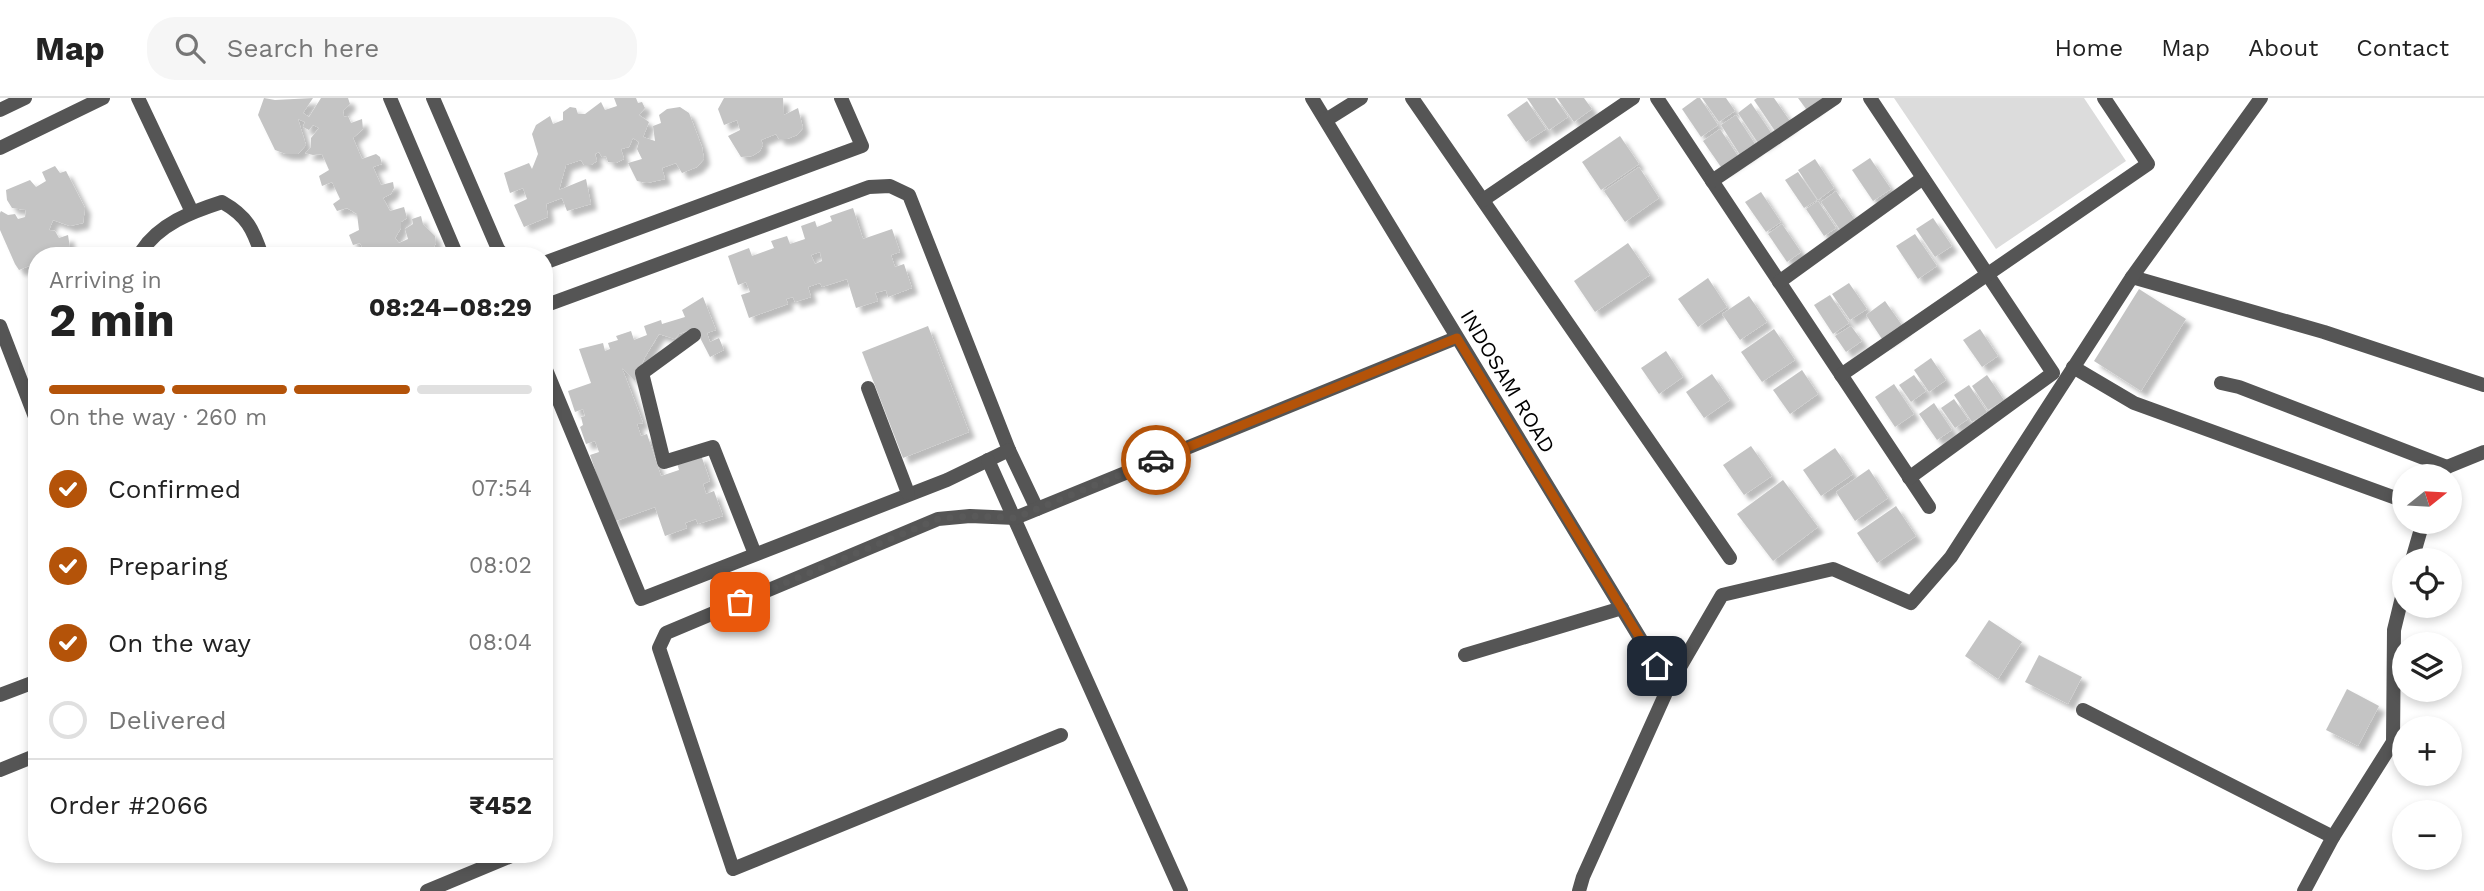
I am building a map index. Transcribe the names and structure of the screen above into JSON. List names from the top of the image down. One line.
{"streets":{"street":["INDOSAM ROAD"]},"north":"right","page":{"header":"Map","search":"Search here","nav":["Home","Map","About","Contact"],"heading":["2 min","Arriving in","08:24–08:29"],"panel":["Order #2066","₹452"],"bar":"On the way · 260 m","list":[["Confirmed","07:54"],["Preparing","08:02"],["On the way","08:04"],"Delivered"],"map_buttons":["+","−"]}}
